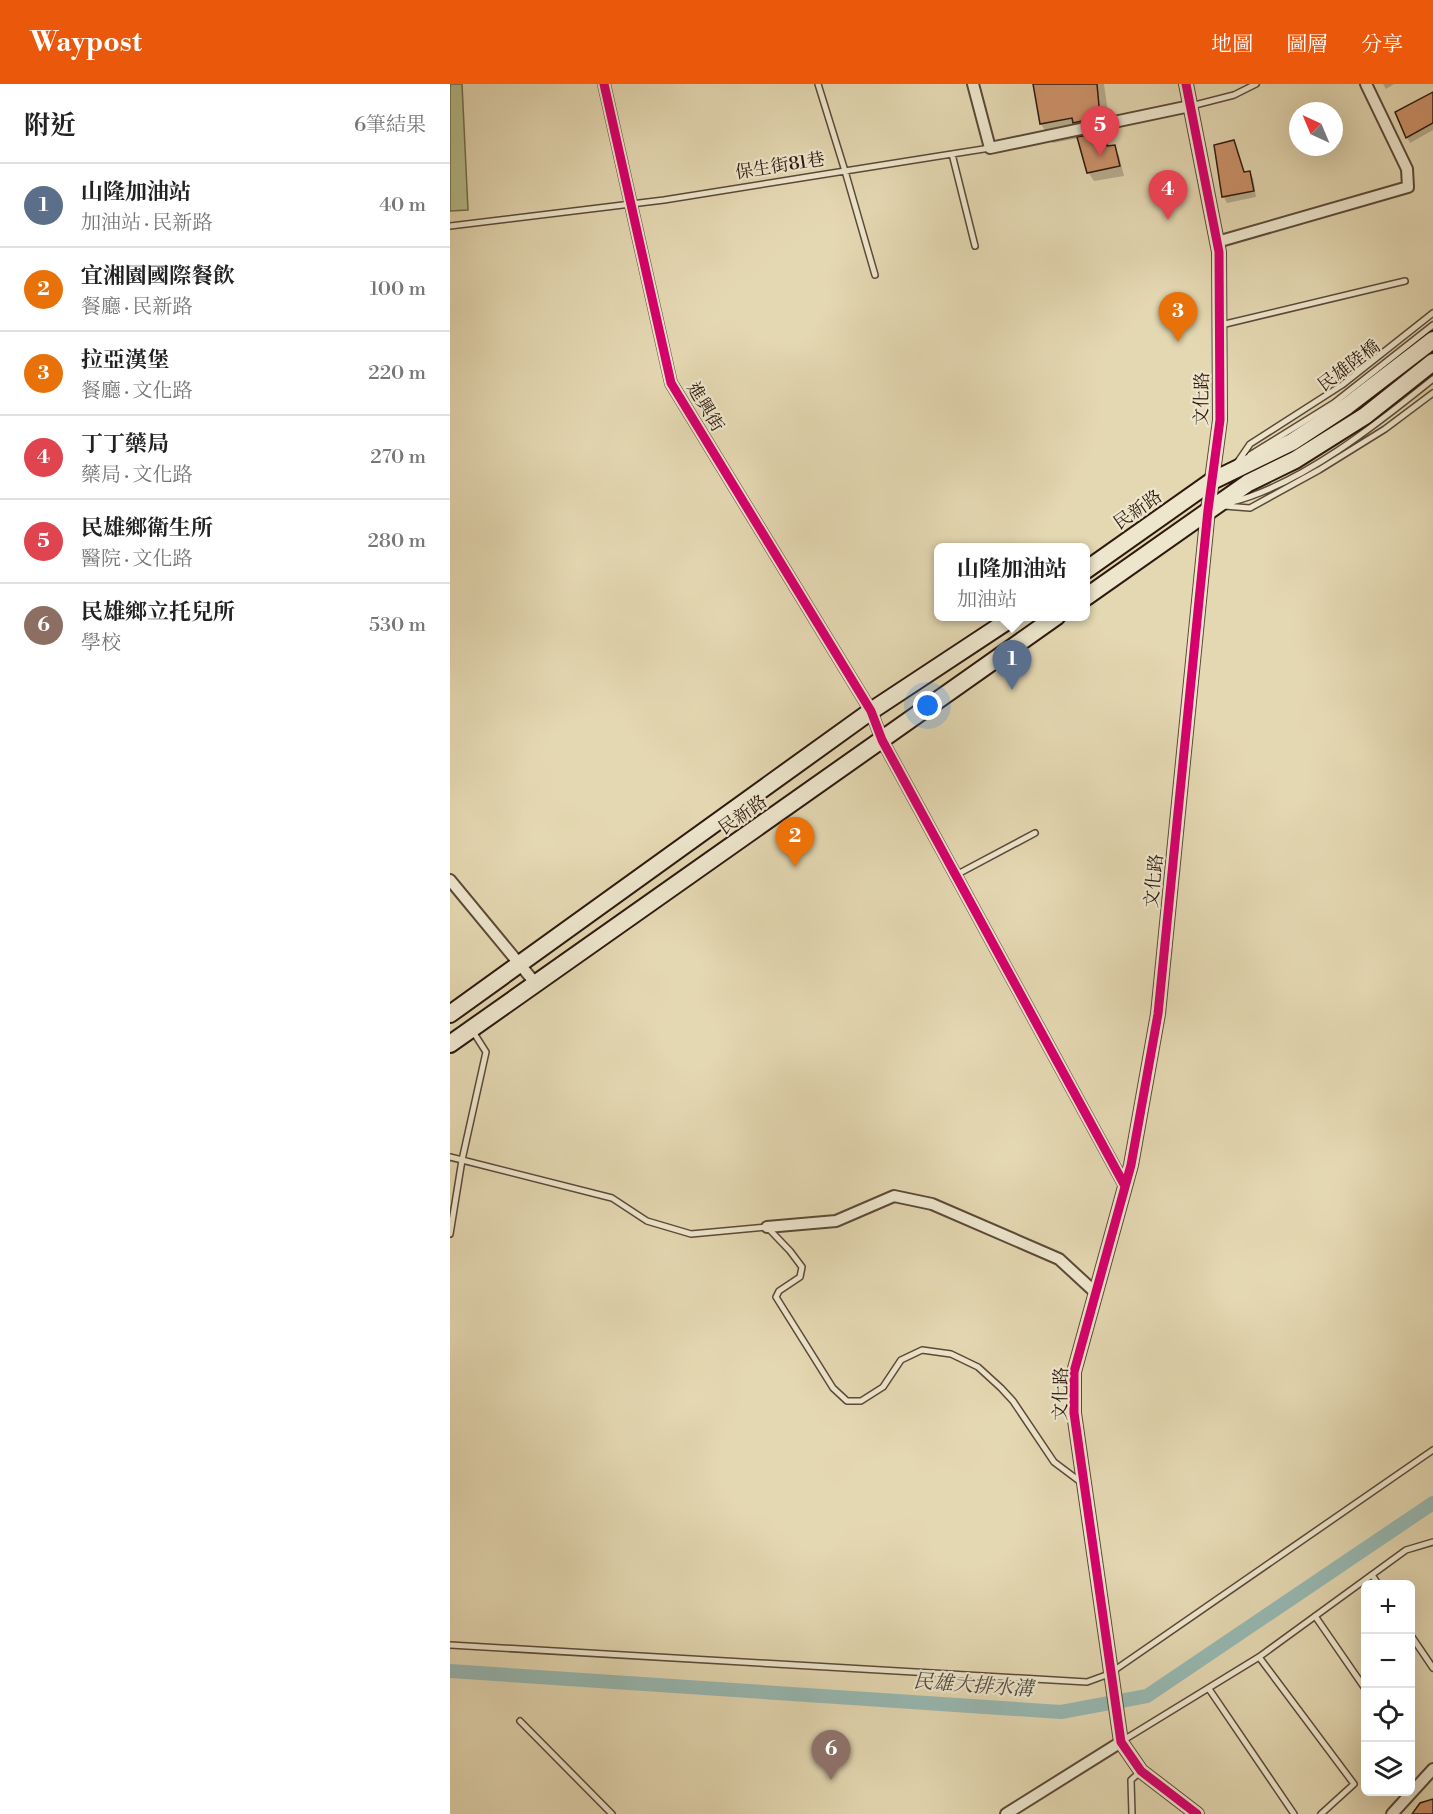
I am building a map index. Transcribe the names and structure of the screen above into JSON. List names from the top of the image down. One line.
{"streets":{"main road":["民雄陸橋","民新路"],"street":["文化路","進興街"],"lane":["保生街81巷"]},"crossings":[["保生街81巷","進興街"],["民雄陸橋","民新路"],["文化路","進興街"],["文化路","民新路"],["進興街","民新路"]],"water":["民雄大排水溝"],"north":"top left","page":{"header":"Waypost","nav":["地圖","圖層","分享"],"heading":["附近","6筆結果"],"pins":["5","4","3","1","2","6"],"list":[{"mark":"1","name":"山隆加油站","note":"加油站 · 民新路","value":"40 m"},{"mark":"2","name":"宜湘園國際餐飲","note":"餐廳 · 民新路","value":"100 m"},{"mark":"3","name":"拉亞漢堡","note":"餐廳 · 文化路","value":"220 m"},{"mark":"4","name":"丁丁藥局","note":"藥局 · 文化路","value":"270 m"},{"mark":"5","name":"民雄鄉衛生所","note":"醫院 · 文化路","value":"280 m"},{"mark":"6","name":"民雄鄉立托兒所","note":"學校","value":"530 m"}],"popup":["山隆加油站","加油站"],"map_buttons":["+","−"]}}
